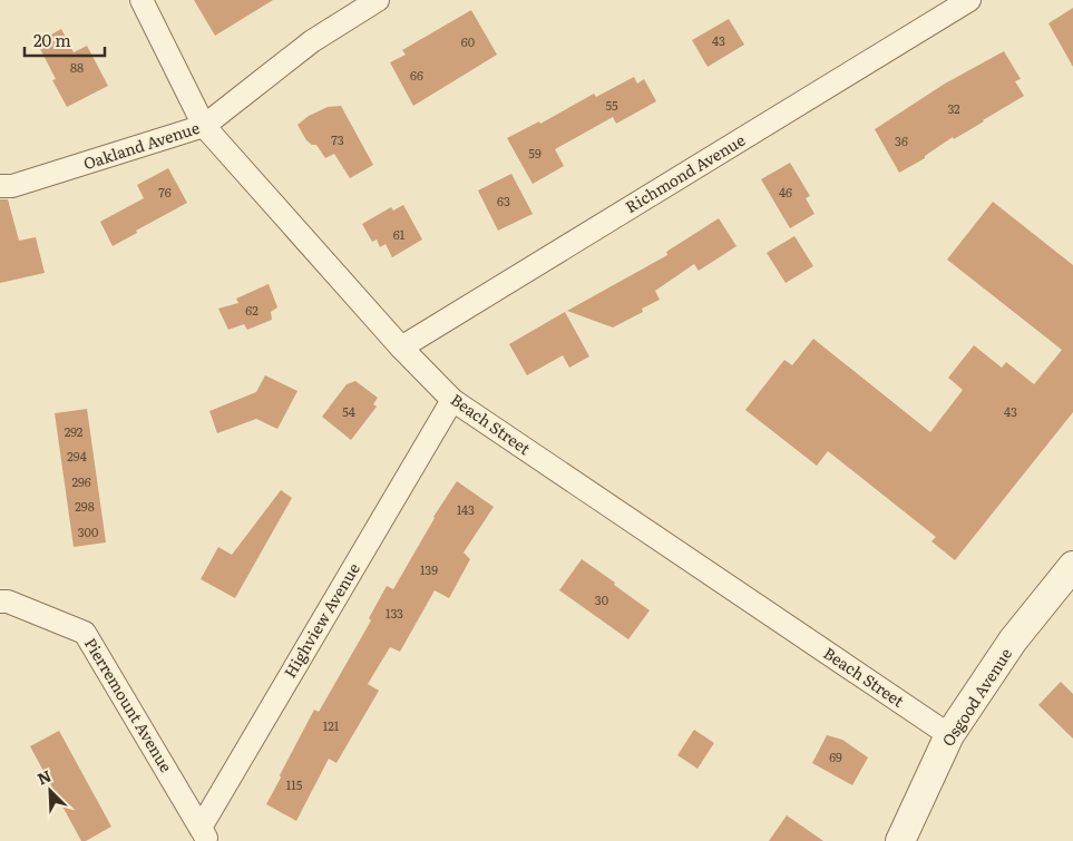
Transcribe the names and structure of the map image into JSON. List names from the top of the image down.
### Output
{
  "streets": {
    "street": [
      "Oakland Avenue",
      "Richmond Avenue",
      "Beach Street",
      "Highview Avenue",
      "Osgood Avenue",
      "Pierremount Avenue"
    ]
  },
  "crossings": [
    ["Oakland Avenue", "Beach Street"],
    ["Richmond Avenue", "Beach Street"],
    ["Beach Street", "Highview Avenue"],
    ["Beach Street", "Osgood Avenue"],
    ["Highview Avenue", "Pierremount Avenue"]
  ],
  "house_numbers": [
    "43",
    "60",
    "88",
    "66",
    "55",
    "32",
    "73",
    "36",
    "59",
    "76",
    "46",
    "63",
    "61",
    "62",
    "54",
    "43",
    "292",
    "294",
    "296",
    "298",
    "143",
    "300",
    "139",
    "30",
    "133",
    "121",
    "69",
    "115"
  ],
  "scale_bar": "20 m",
  "north": "top left"
}
